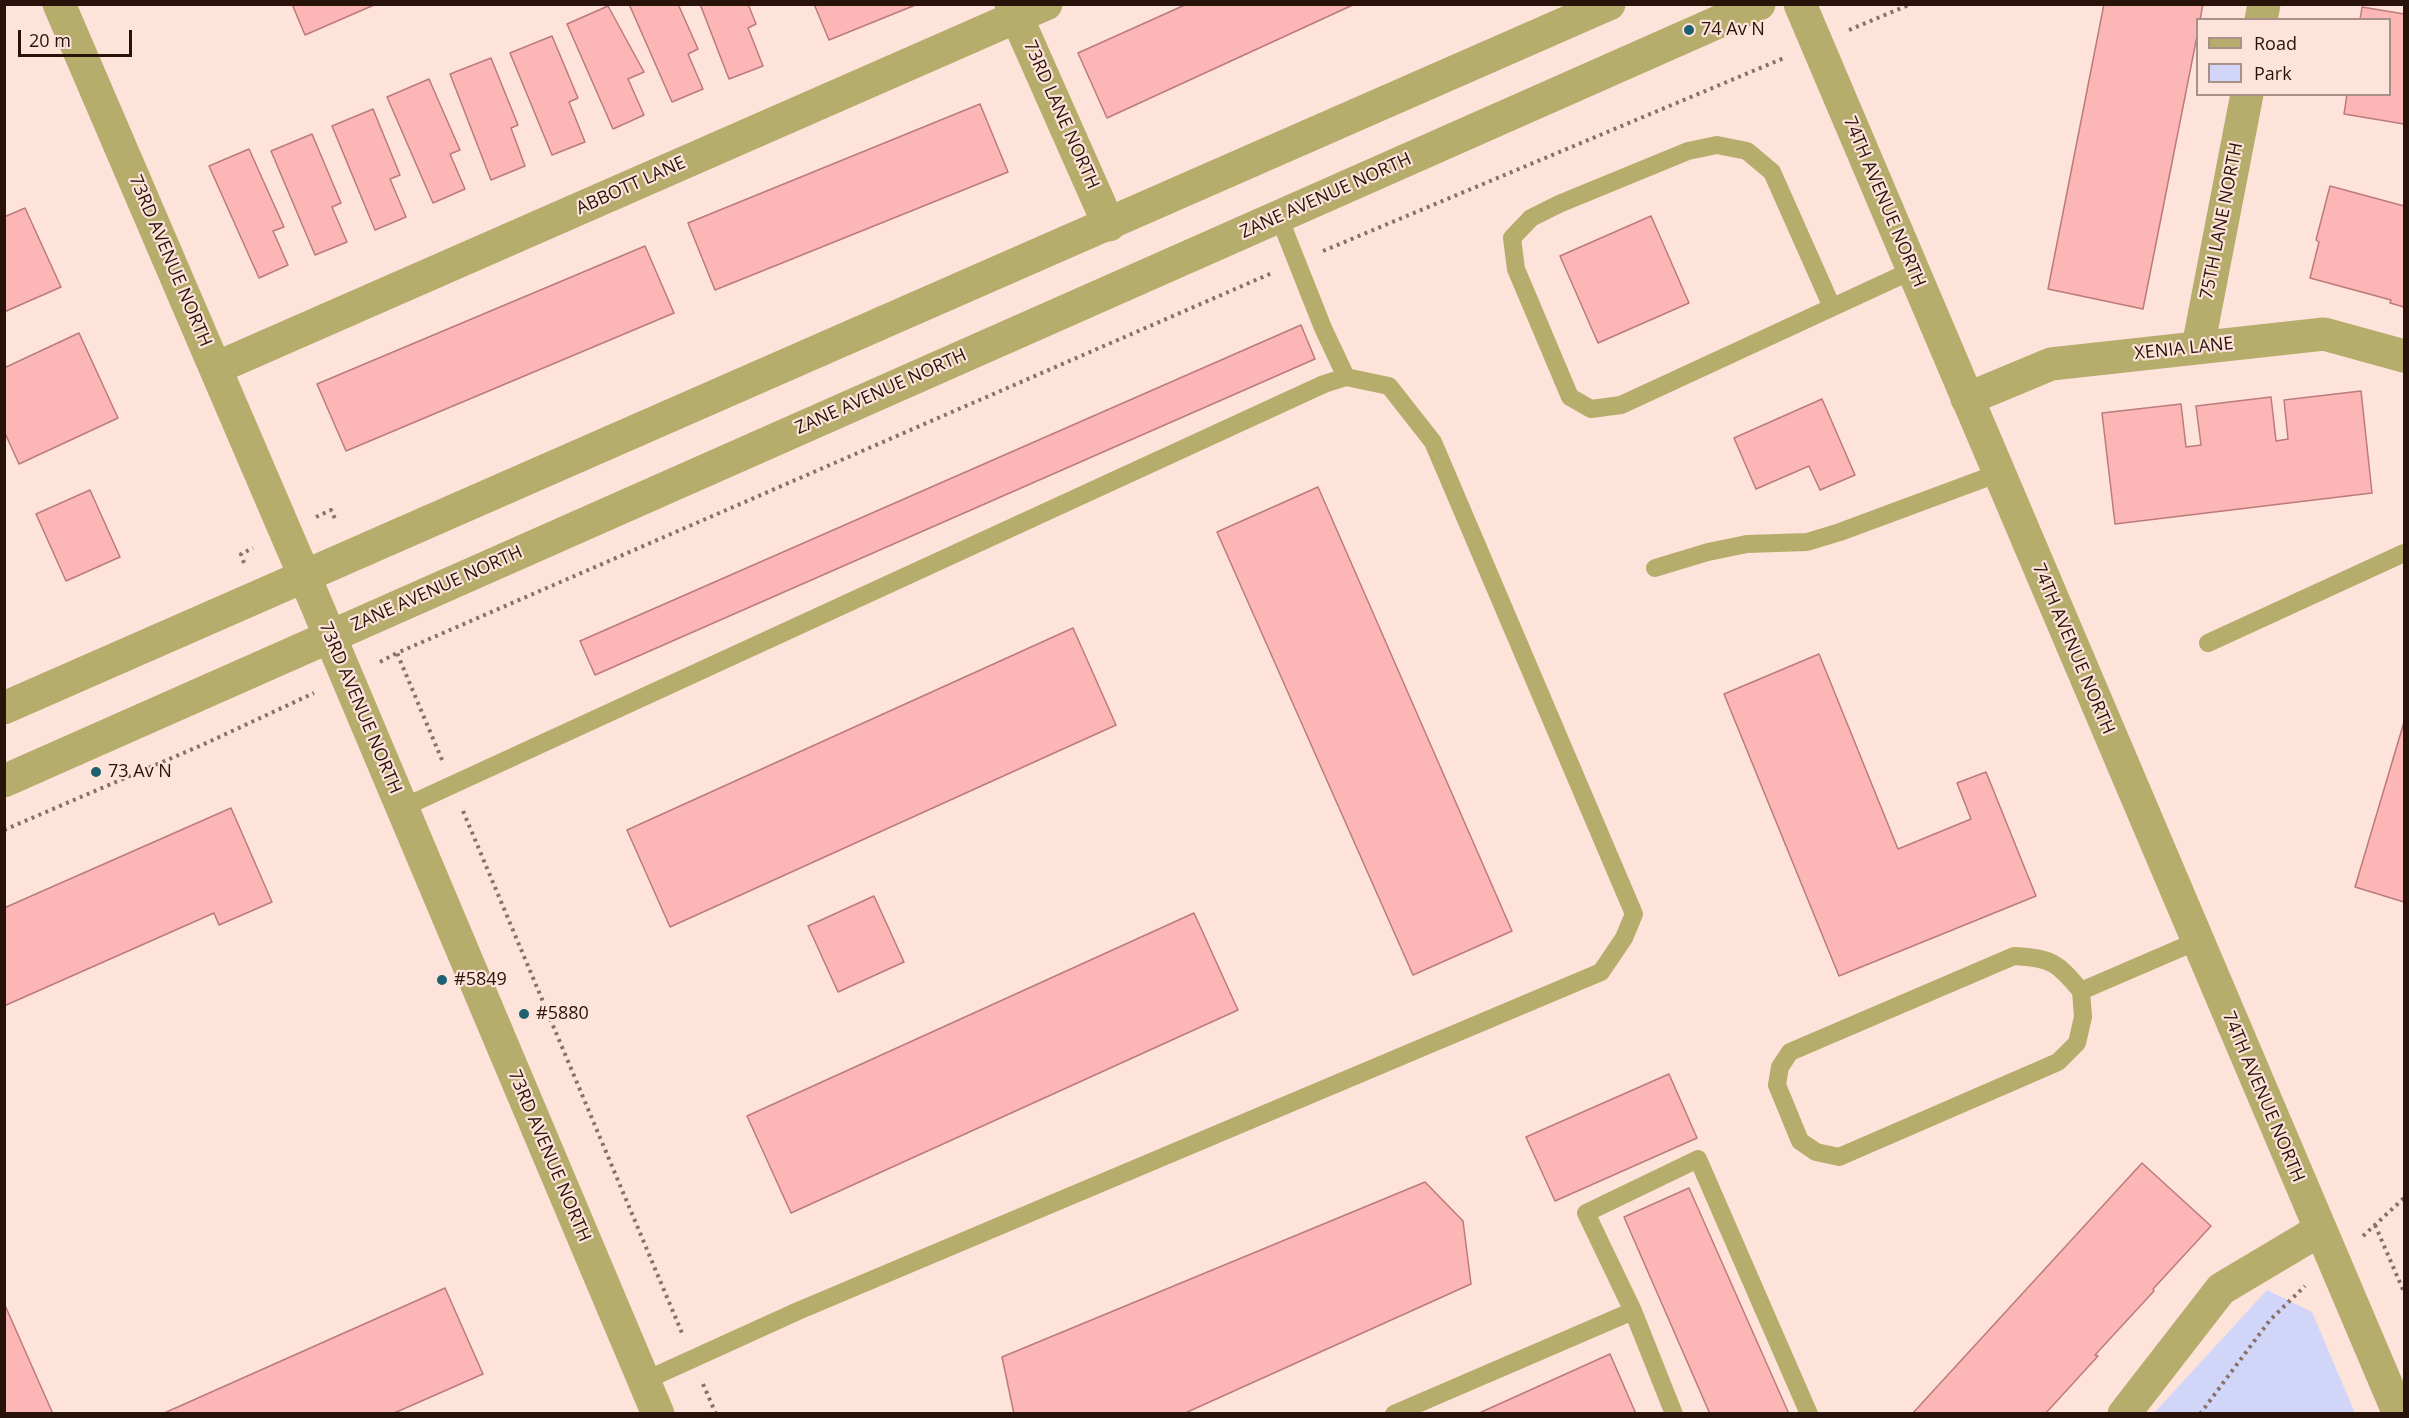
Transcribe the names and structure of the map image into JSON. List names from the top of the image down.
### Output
{
  "streets": {
    "street": [
      "73RD LANE NORTH",
      "ABBOTT LANE",
      "ZANE AVENUE NORTH",
      "74TH AVENUE NORTH",
      "75TH LANE NORTH",
      "73RD AVENUE NORTH",
      "XENIA LANE"
    ]
  },
  "crossings": [
    ["73RD LANE NORTH", "ABBOTT LANE"],
    ["ABBOTT LANE", "73RD AVENUE NORTH"],
    ["ZANE AVENUE NORTH", "73RD AVENUE NORTH"],
    ["74TH AVENUE NORTH", "XENIA LANE"],
    ["75TH LANE NORTH", "XENIA LANE"]
  ],
  "places": [
    "74 Av N",
    "73 Av N",
    "#5849",
    "#5880"
  ],
  "legend": ["Road", "Park"],
  "scale_bar": "20 m"
}
